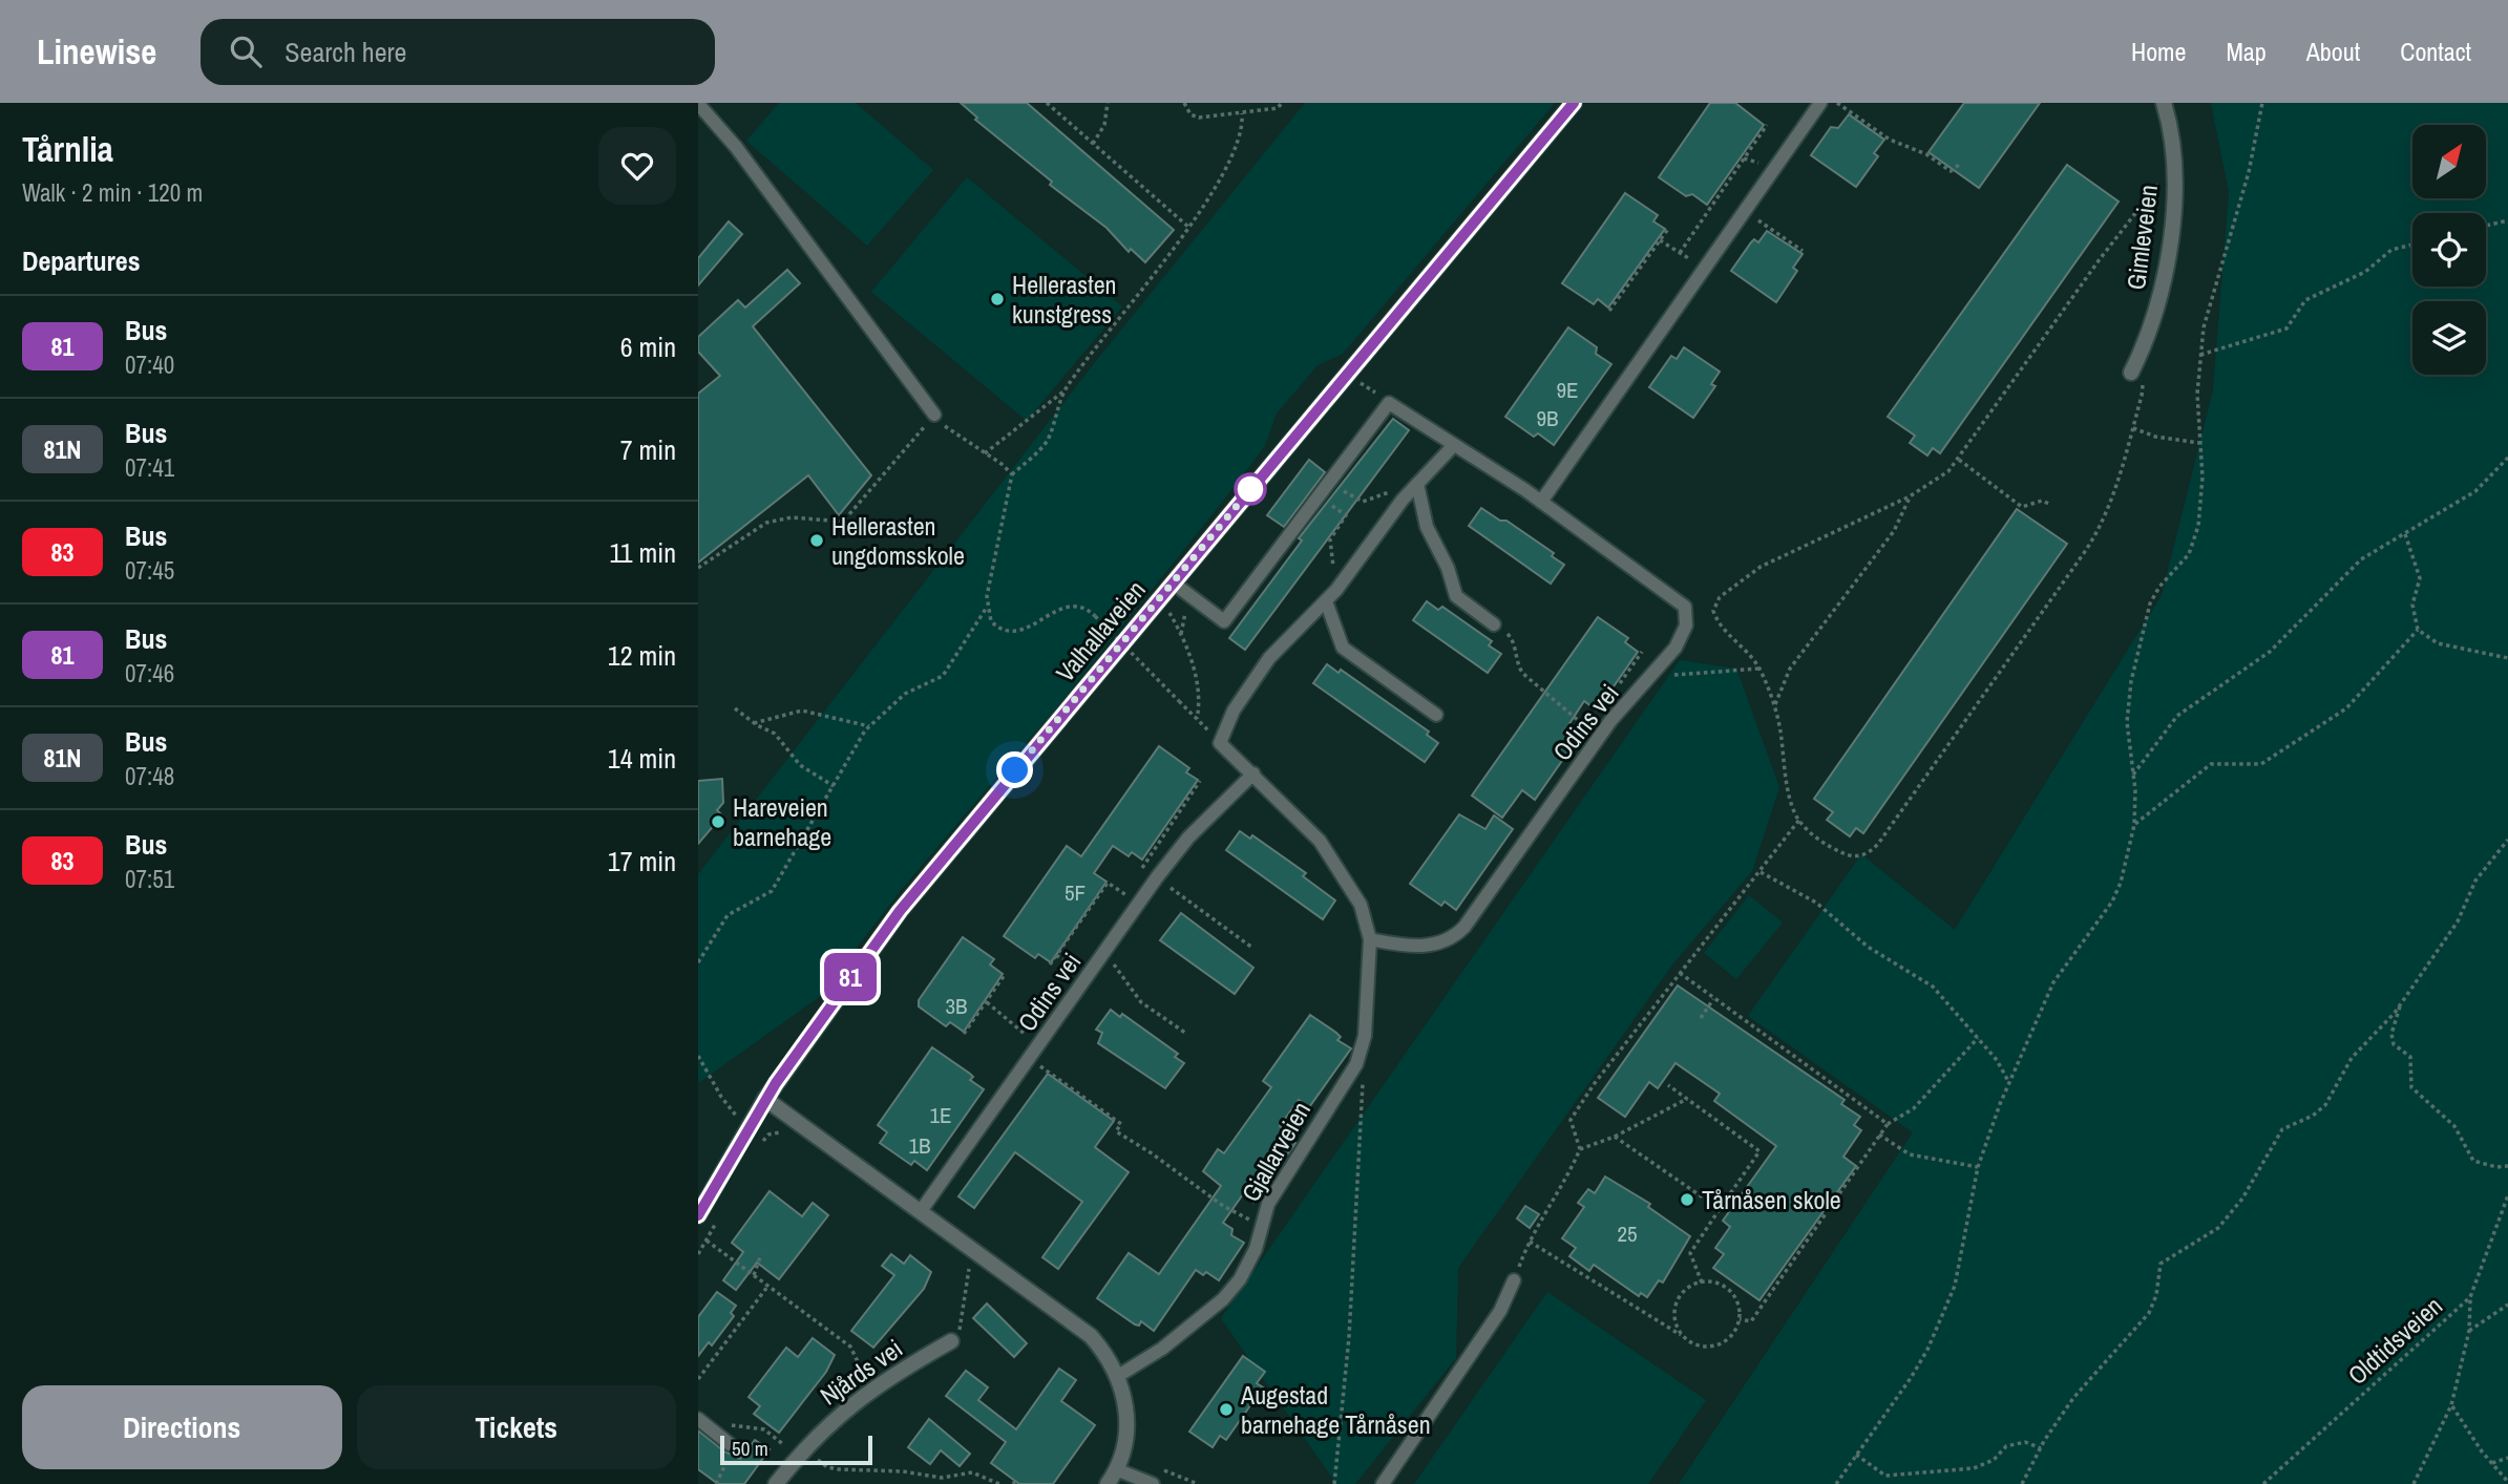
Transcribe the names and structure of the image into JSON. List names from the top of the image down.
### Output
{
  "streets": {
    "street": ["Gimleveien", "Valhallaveien", "Njårds vei"],
    "lane": ["Odins vei", "Gjallarveien"],
    "path": ["Oldtidsveien"]
  },
  "crossings": [
    ["Odins vei", "Gjallarveien"]
  ],
  "places": [
    "Hellerasten kunstgress",
    "Hellerasten ungdomsskole",
    "Hareveien barnehage",
    "Tårnåsen skole",
    "Augestad barnehage Tårnåsen"
  ],
  "lines": ["bus line 81"],
  "house_numbers": [
    "9E",
    "9B",
    "5F",
    "3B",
    "1E",
    "1B",
    "25"
  ],
  "scale_bar": "50 m",
  "north": "top right",
  "page": {
    "header": "Linewise",
    "search": "Search here",
    "nav": [
      "Home",
      "Map",
      "About",
      "Contact"
    ],
    "heading": [
      ["Tårnlia", "Walk · 2 min · 120 m"],
      "Departures"
    ],
    "on_map": "81",
    "list": [
      {
        "mark": "81",
        "name": "Bus",
        "note": "07:40",
        "value": "6 min"
      },
      {
        "mark": "81N",
        "name": "Bus",
        "note": "07:41",
        "value": "7 min"
      },
      {
        "mark": "83",
        "name": "Bus",
        "note": "07:45",
        "value": "11 min"
      },
      {
        "mark": "81",
        "name": "Bus",
        "note": "07:46",
        "value": "12 min"
      },
      {
        "mark": "81N",
        "name": "Bus",
        "note": "07:48",
        "value": "14 min"
      },
      {
        "mark": "83",
        "name": "Bus",
        "note": "07:51",
        "value": "17 min"
      }
    ],
    "buttons": ["Directions", "Tickets"],
    "scale": "50 m"
  }
}
